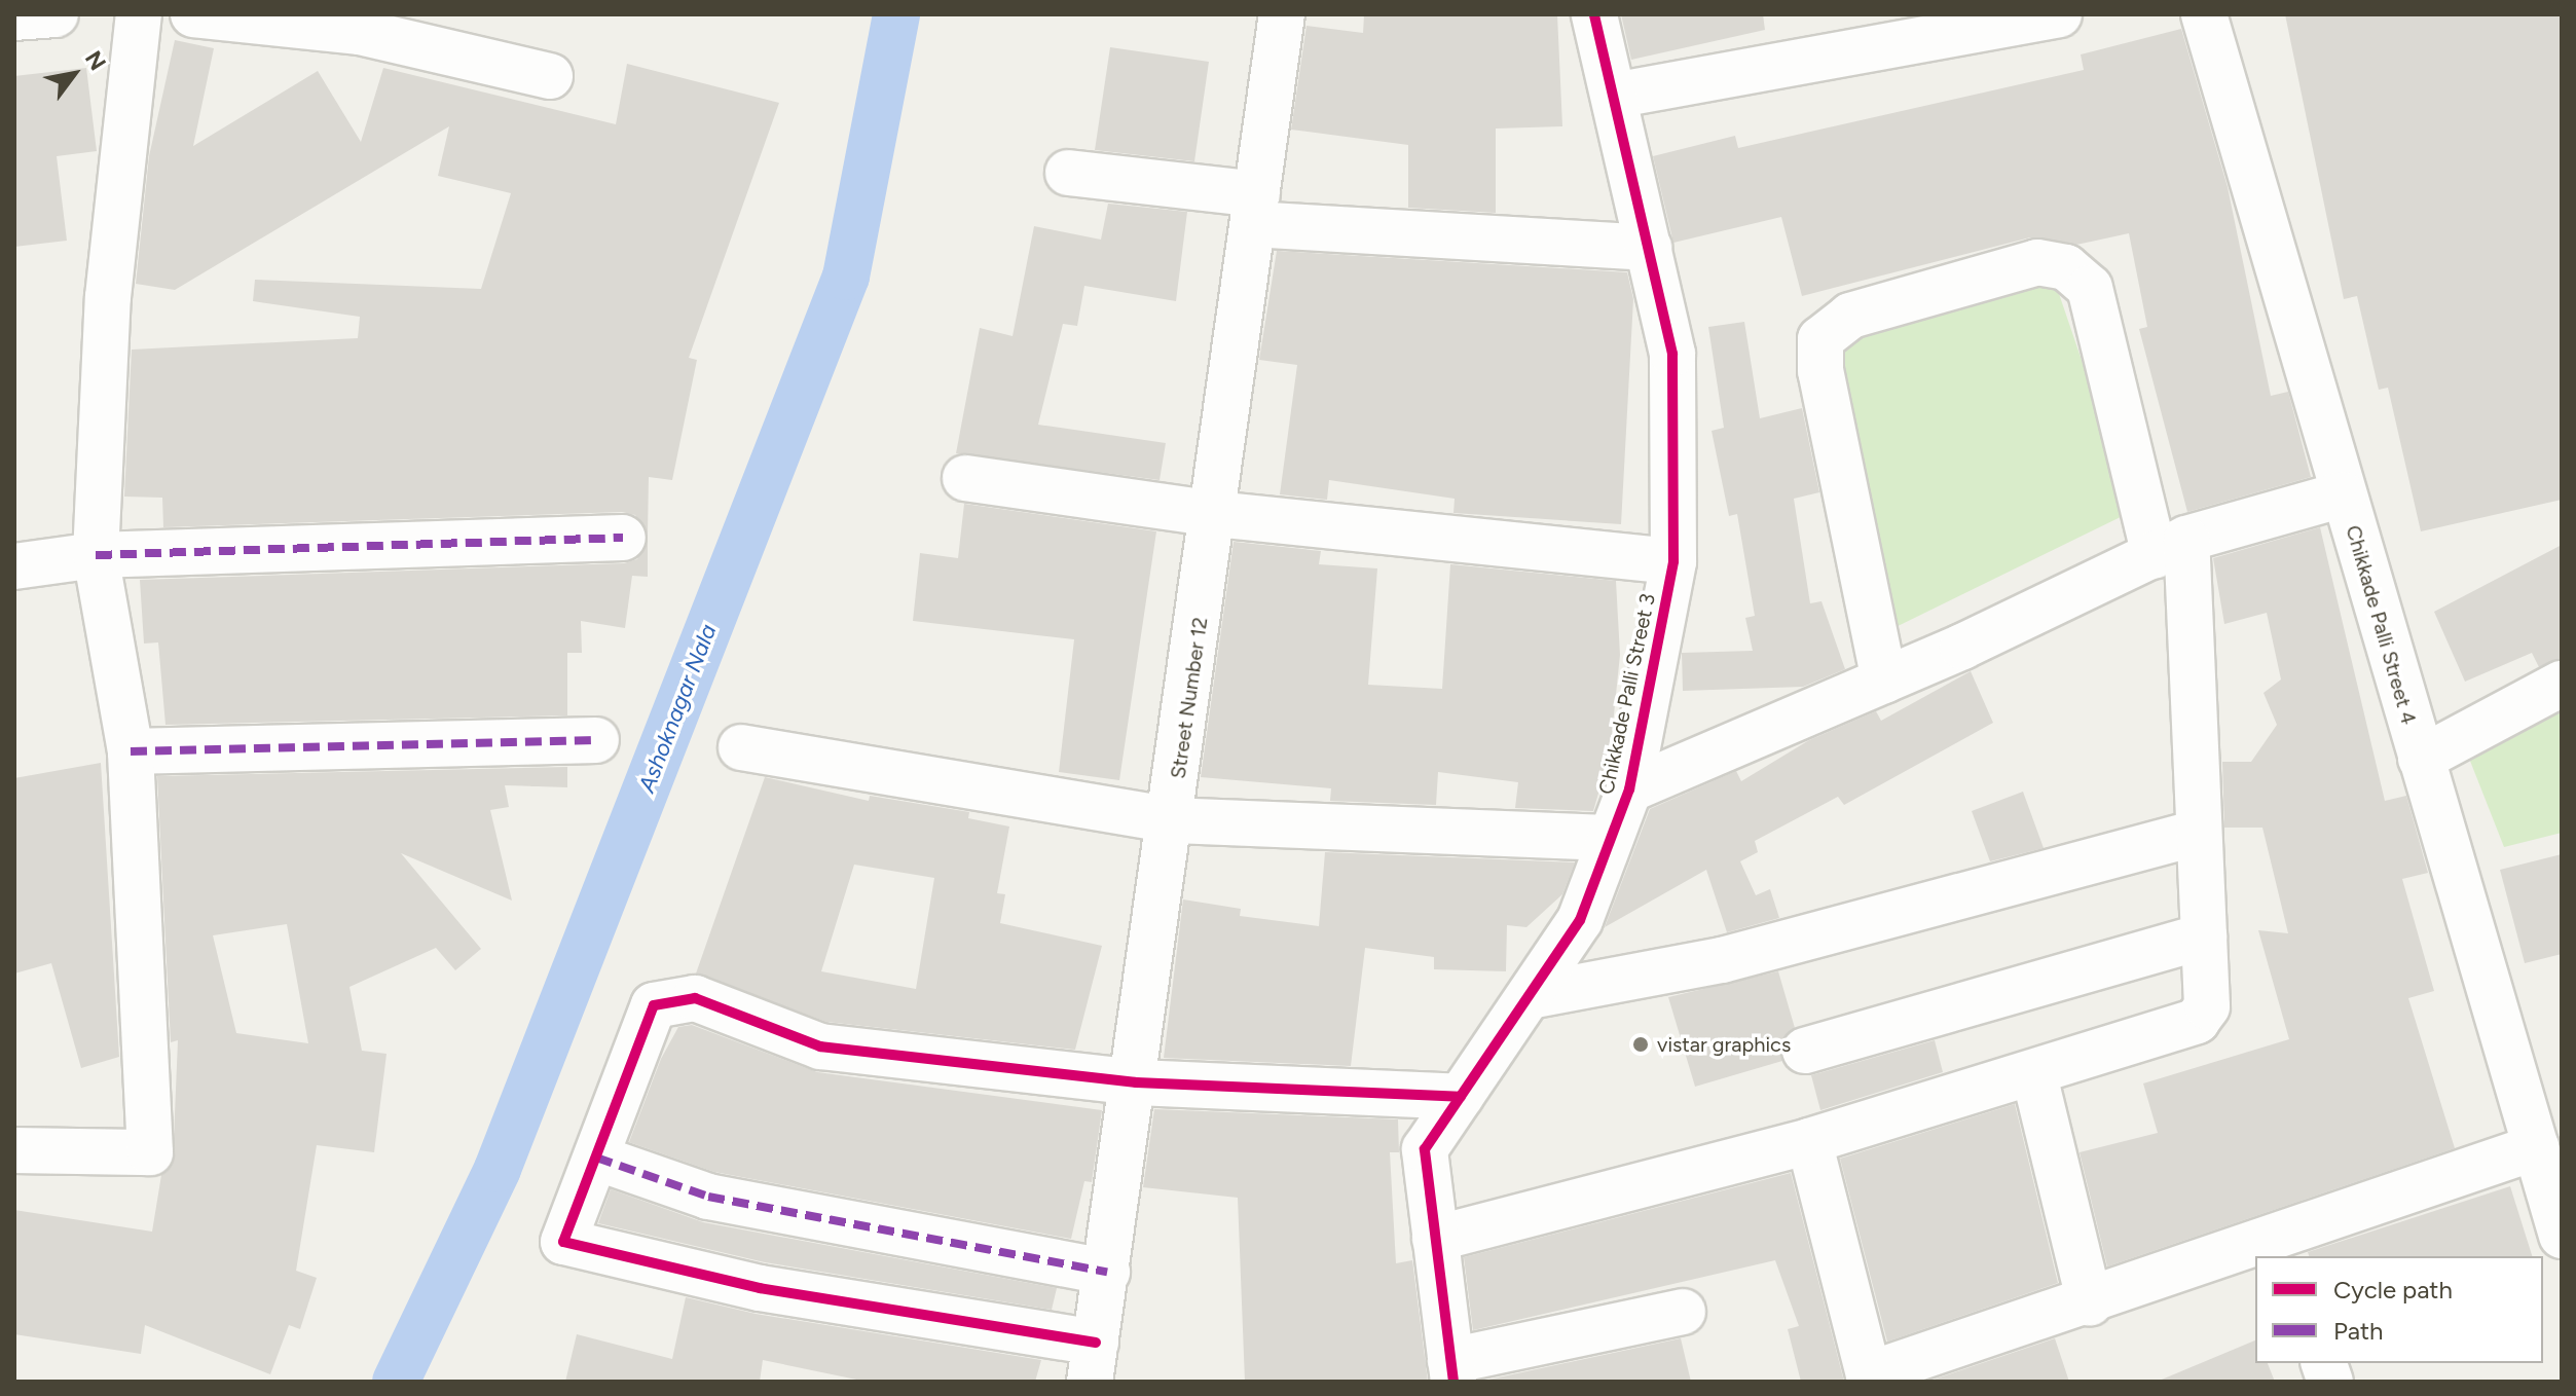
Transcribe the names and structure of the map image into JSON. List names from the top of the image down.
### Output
{
  "streets": {
    "street": ["Chikkade Palli Street 4", "Chikkade Palli Street 3", "Street Number 12"]
  },
  "water": ["Ashoknagar Nala"],
  "places": ["vistar graphics"],
  "legend": ["Cycle path", "Path"],
  "north": "top right"
}
